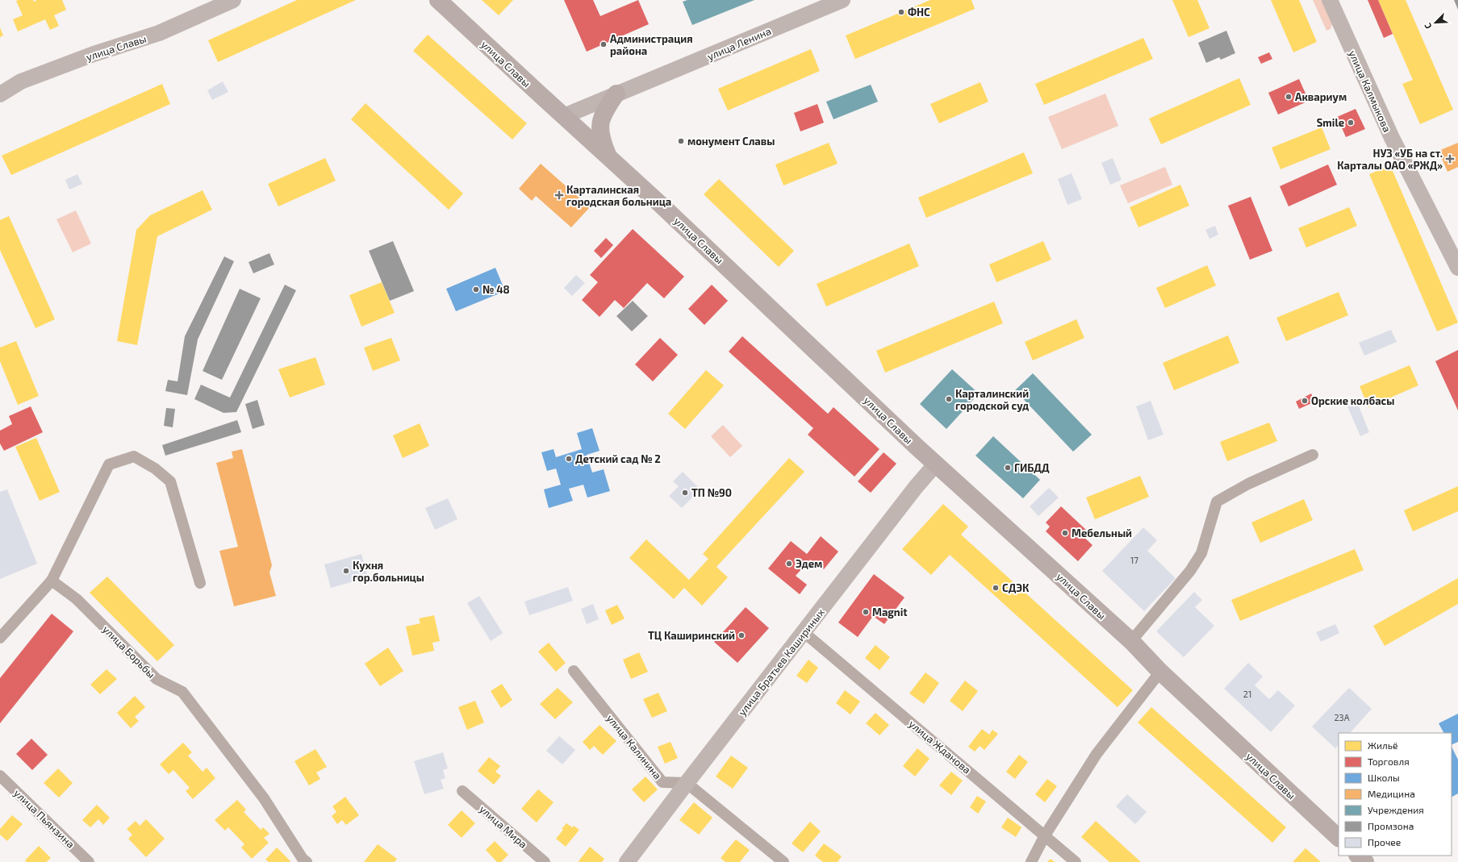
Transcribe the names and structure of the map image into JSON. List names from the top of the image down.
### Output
{
  "streets": {
    "main road": [
      "улица Ленина",
      "улица Славы",
      "улица Калмыкова",
      "улица Братьев Кашириных"
    ],
    "street": [
      "улица Борьбы",
      "улица Калинина",
      "улица Жданова",
      "улица Пьянзина",
      "улица Мира"
    ]
  },
  "crossings": [
    ["улица Ленина", "улица Славы"],
    ["улица Славы", "улица Братьев Кашириных"],
    ["улица Братьев Кашириных", "улица Калинина"],
    ["улица Братьев Кашириных", "улица Жданова"]
  ],
  "places": {
    "other": [
      "ФНС",
      "Администрация района",
      "Аквариум",
      "Smile",
      "монумент Славы",
      "№ 48",
      "Карталинский городской суд",
      "Орские колбасы",
      "Детский сад № 2",
      "ГИБДД",
      "ТП №90",
      "Мебельный",
      "Эдем",
      "Кухня гор.больницы",
      "СДЭК",
      "Magnit",
      "ТЦ Каширинский"
    ],
    "health": ["НУЗ «УБ на ст. Карталы ОАО «РЖД»", "Карталинская городская больница"]
  },
  "house_numbers": ["17", "21", "23А"],
  "legend": [
    "Жильё",
    "Торговля",
    "Школы",
    "Медицина",
    "Учреждения",
    "Промзона",
    "Прочее"
  ],
  "north": "bottom left"
}
